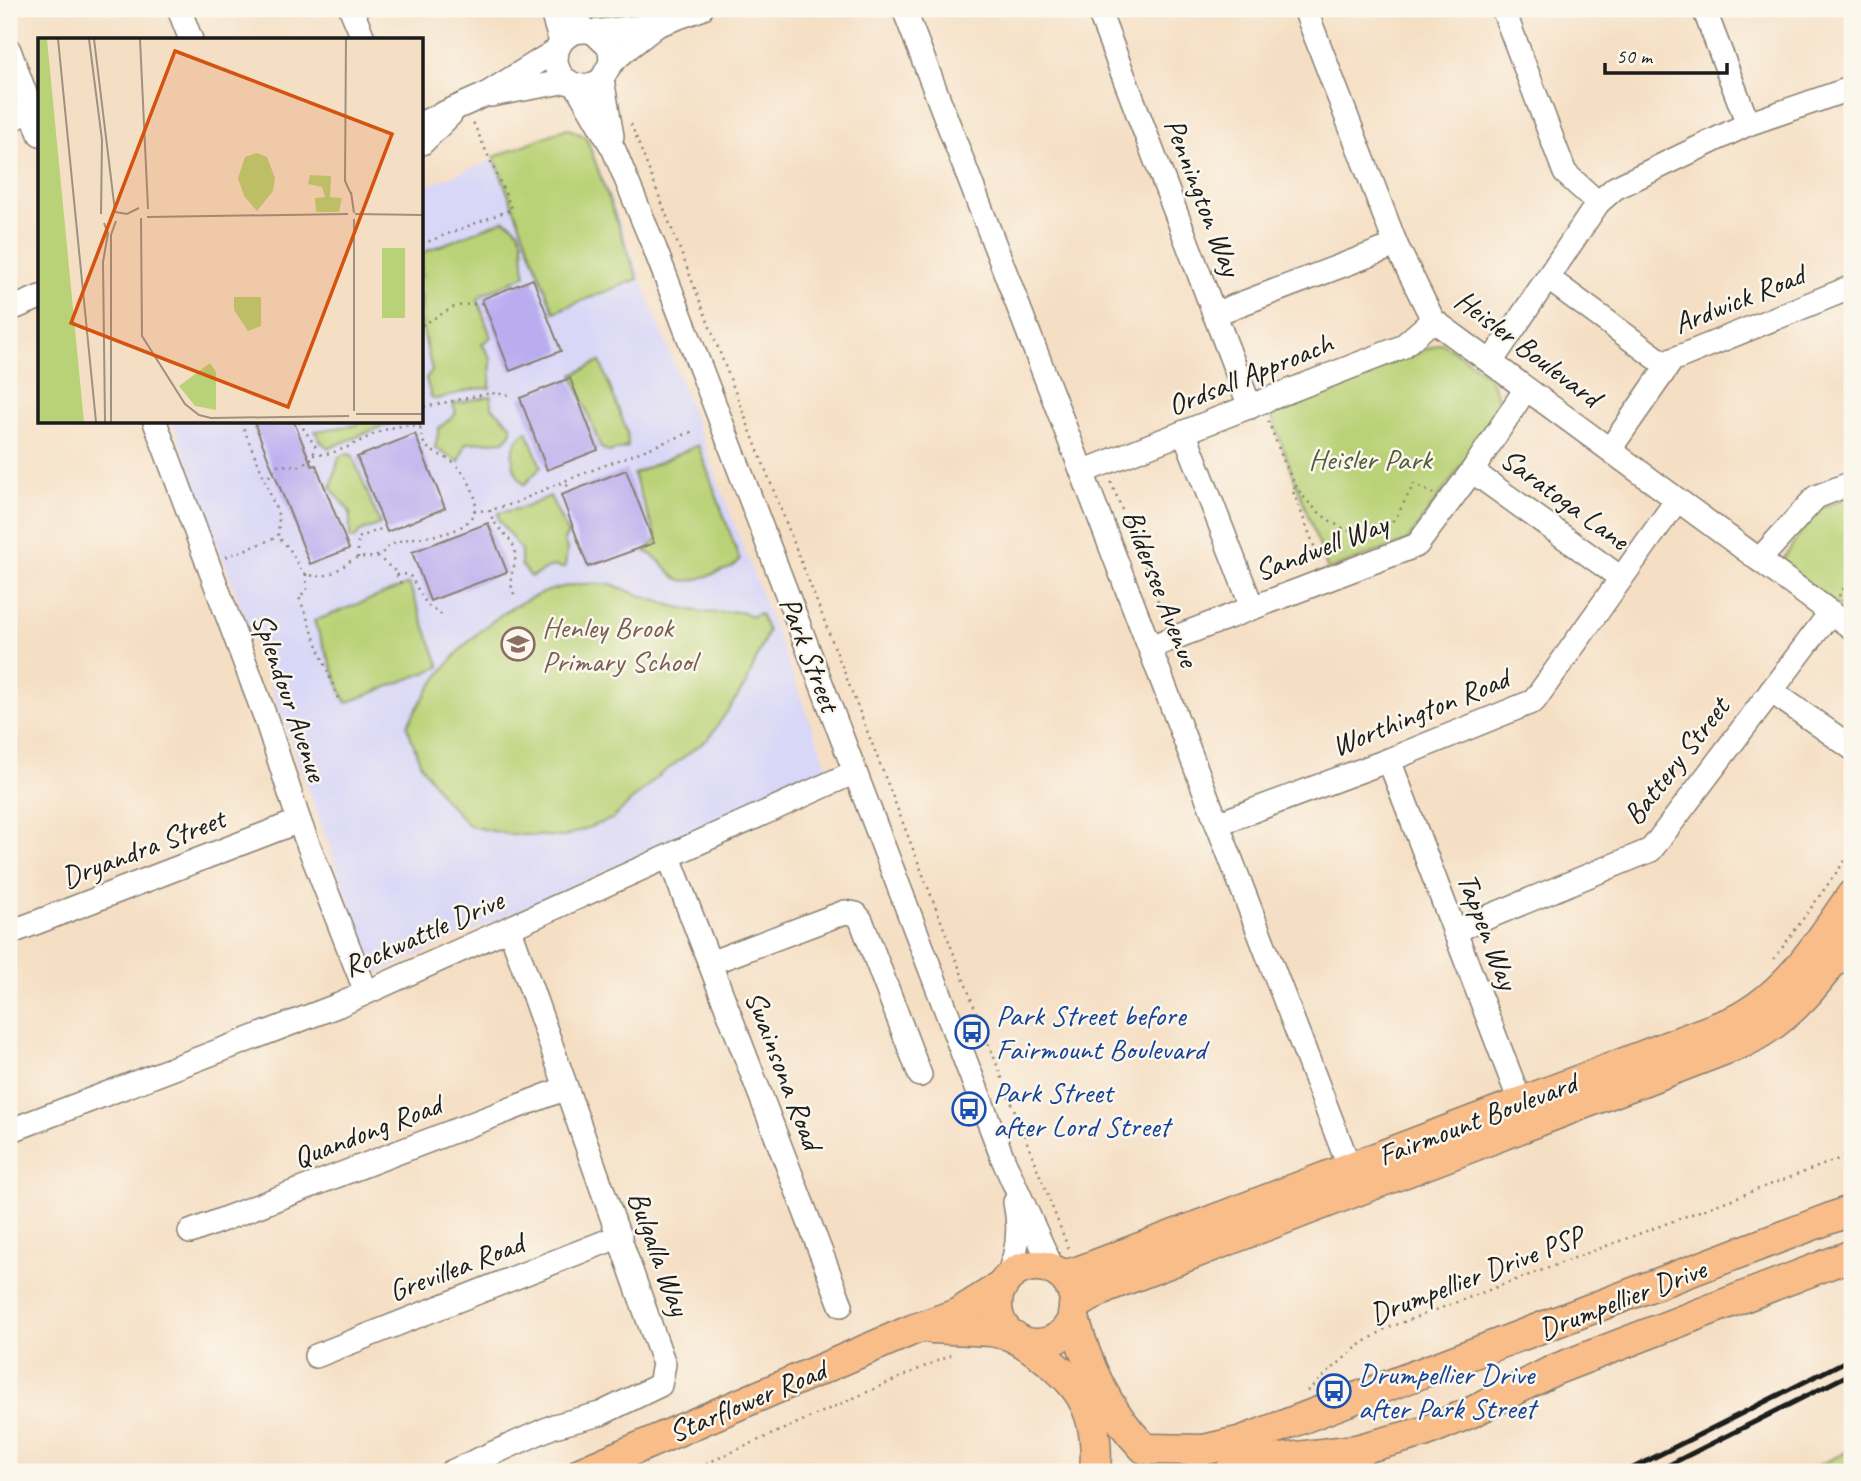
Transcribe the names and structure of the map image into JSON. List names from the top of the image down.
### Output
{
  "streets": {
    "main road": ["Fairmount Boulevard", "Drumpellier Drive", "Starflower Road"],
    "street": [
      "Pennington Way",
      "Ardwick Road",
      "Heisler Boulevard",
      "Ordsall Approach",
      "Saratoga Lane",
      "Sandwell Way",
      "Bildersee Avenue",
      "Park Street",
      "Splendour Avenue",
      "Worthington Road",
      "Battery Street",
      "Dryandra Street",
      "Tappen Way",
      "Rockwattle Drive",
      "Swainsona Road",
      "Quandong Road",
      "Bulgalla Way",
      "Grevillea Road"
    ],
    "path": ["Drumpellier Drive PSP"]
  },
  "crossings": [
    ["Pennington Way", "Ordsall Approach"],
    ["Ardwick Road", "Heisler Boulevard"],
    ["Heisler Boulevard", "Ordsall Approach"],
    ["Heisler Boulevard", "Sandwell Way"],
    ["Heisler Boulevard", "Worthington Road"],
    ["Heisler Boulevard", "Battery Street"],
    ["Ordsall Approach", "Bildersee Avenue"],
    ["Saratoga Lane", "Sandwell Way"],
    ["Saratoga Lane", "Worthington Road"],
    ["Sandwell Way", "Bildersee Avenue"],
    ["Bildersee Avenue", "Worthington Road"],
    ["Bildersee Avenue", "Fairmount Boulevard"],
    ["Park Street", "Rockwattle Drive"],
    ["Park Street", "Fairmount Boulevard"],
    ["Park Street", "Starflower Road"],
    ["Splendour Avenue", "Dryandra Street"],
    ["Splendour Avenue", "Rockwattle Drive"],
    ["Worthington Road", "Tappen Way"],
    ["Battery Street", "Tappen Way"],
    ["Tappen Way", "Fairmount Boulevard"],
    ["Rockwattle Drive", "Swainsona Road"],
    ["Rockwattle Drive", "Bulgalla Way"],
    ["Fairmount Boulevard", "Starflower Road"],
    ["Quandong Road", "Bulgalla Way"],
    ["Bulgalla Way", "Grevillea Road"]
  ],
  "parks": ["Heisler Park"],
  "places": {
    "school or university": ["Henley Brook Primary School"],
    "bus stop": ["Park Street before Fairmount Boulevard", "Park Street after Lord Street", "Drumpellier Drive after Park Street"]
  },
  "scale_bar": "50 m"
}
